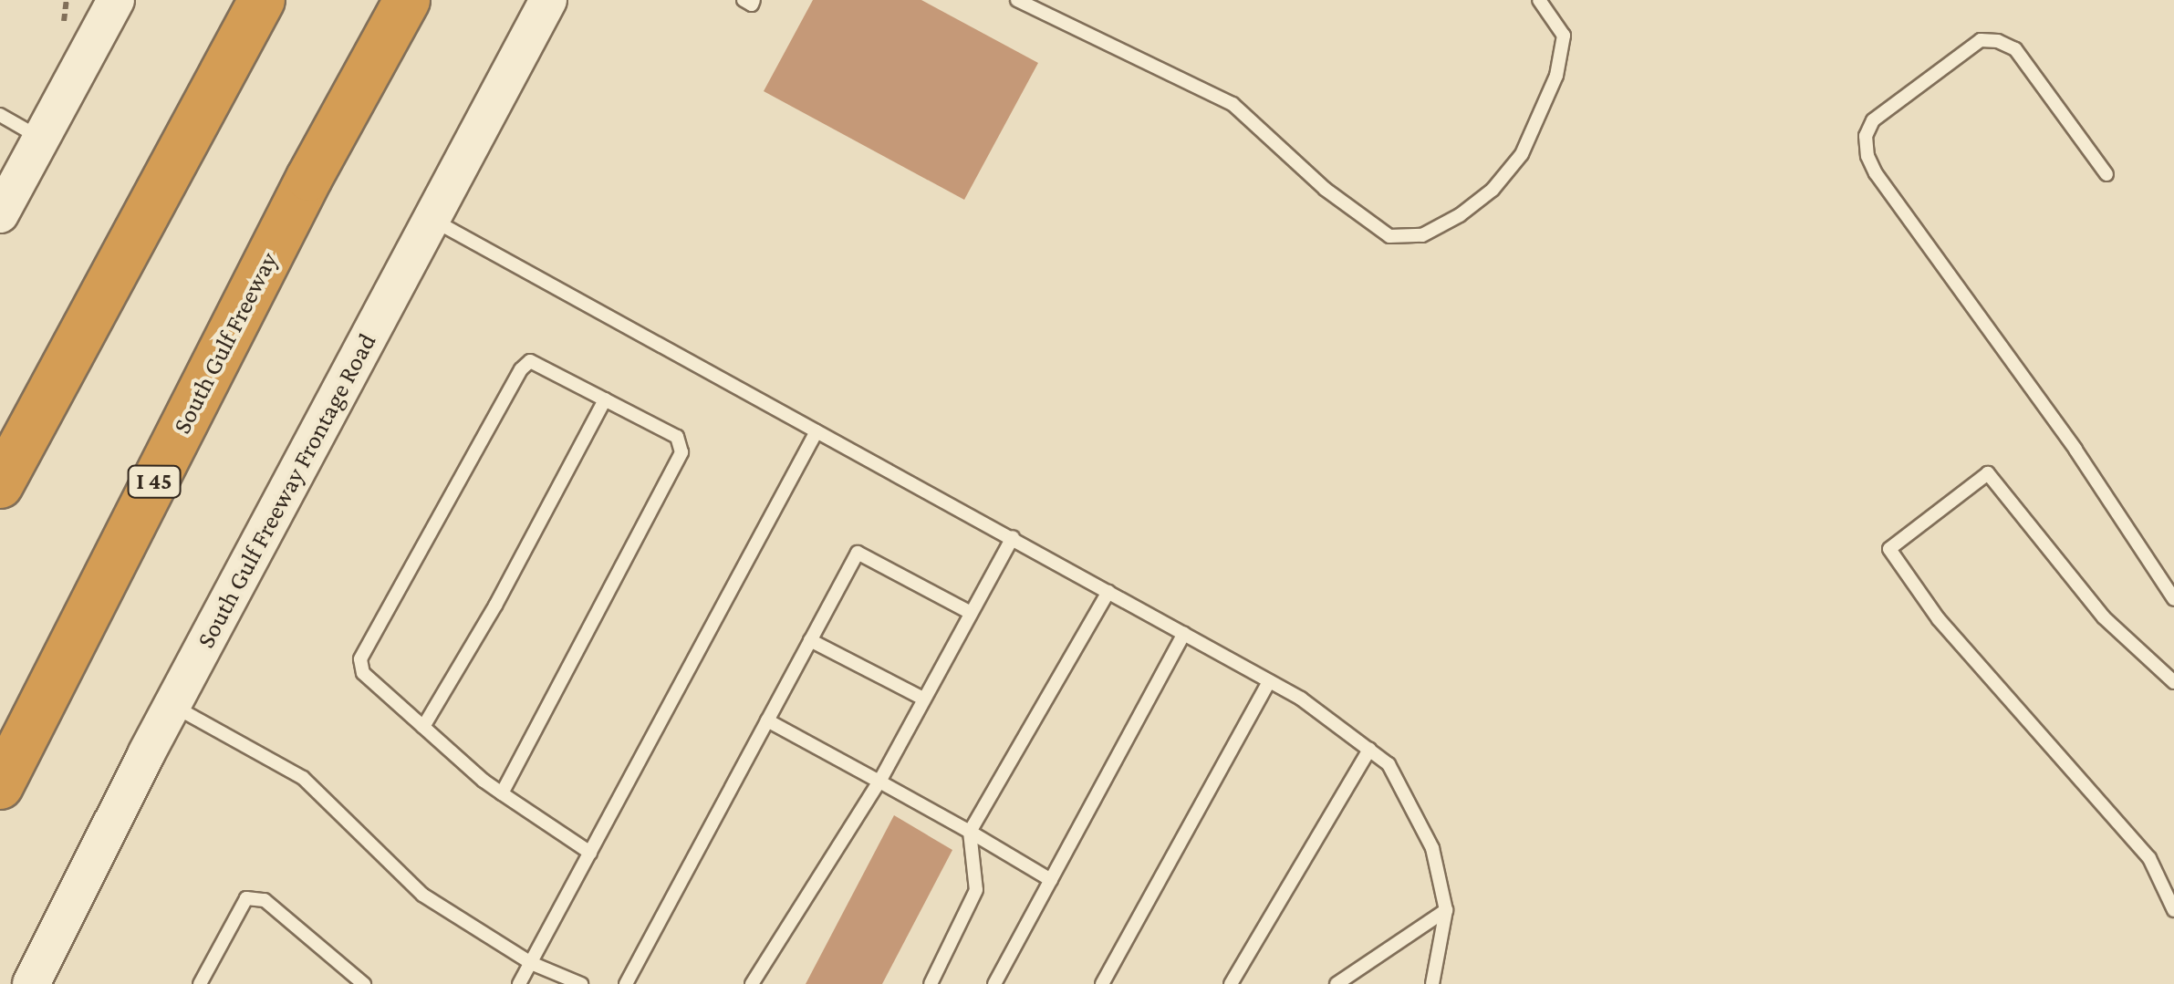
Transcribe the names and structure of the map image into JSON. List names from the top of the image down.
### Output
{
  "streets": {
    "highway": ["South Gulf Freeway", "I 45"],
    "main road": ["South Gulf Freeway Frontage Road"]
  }
}
